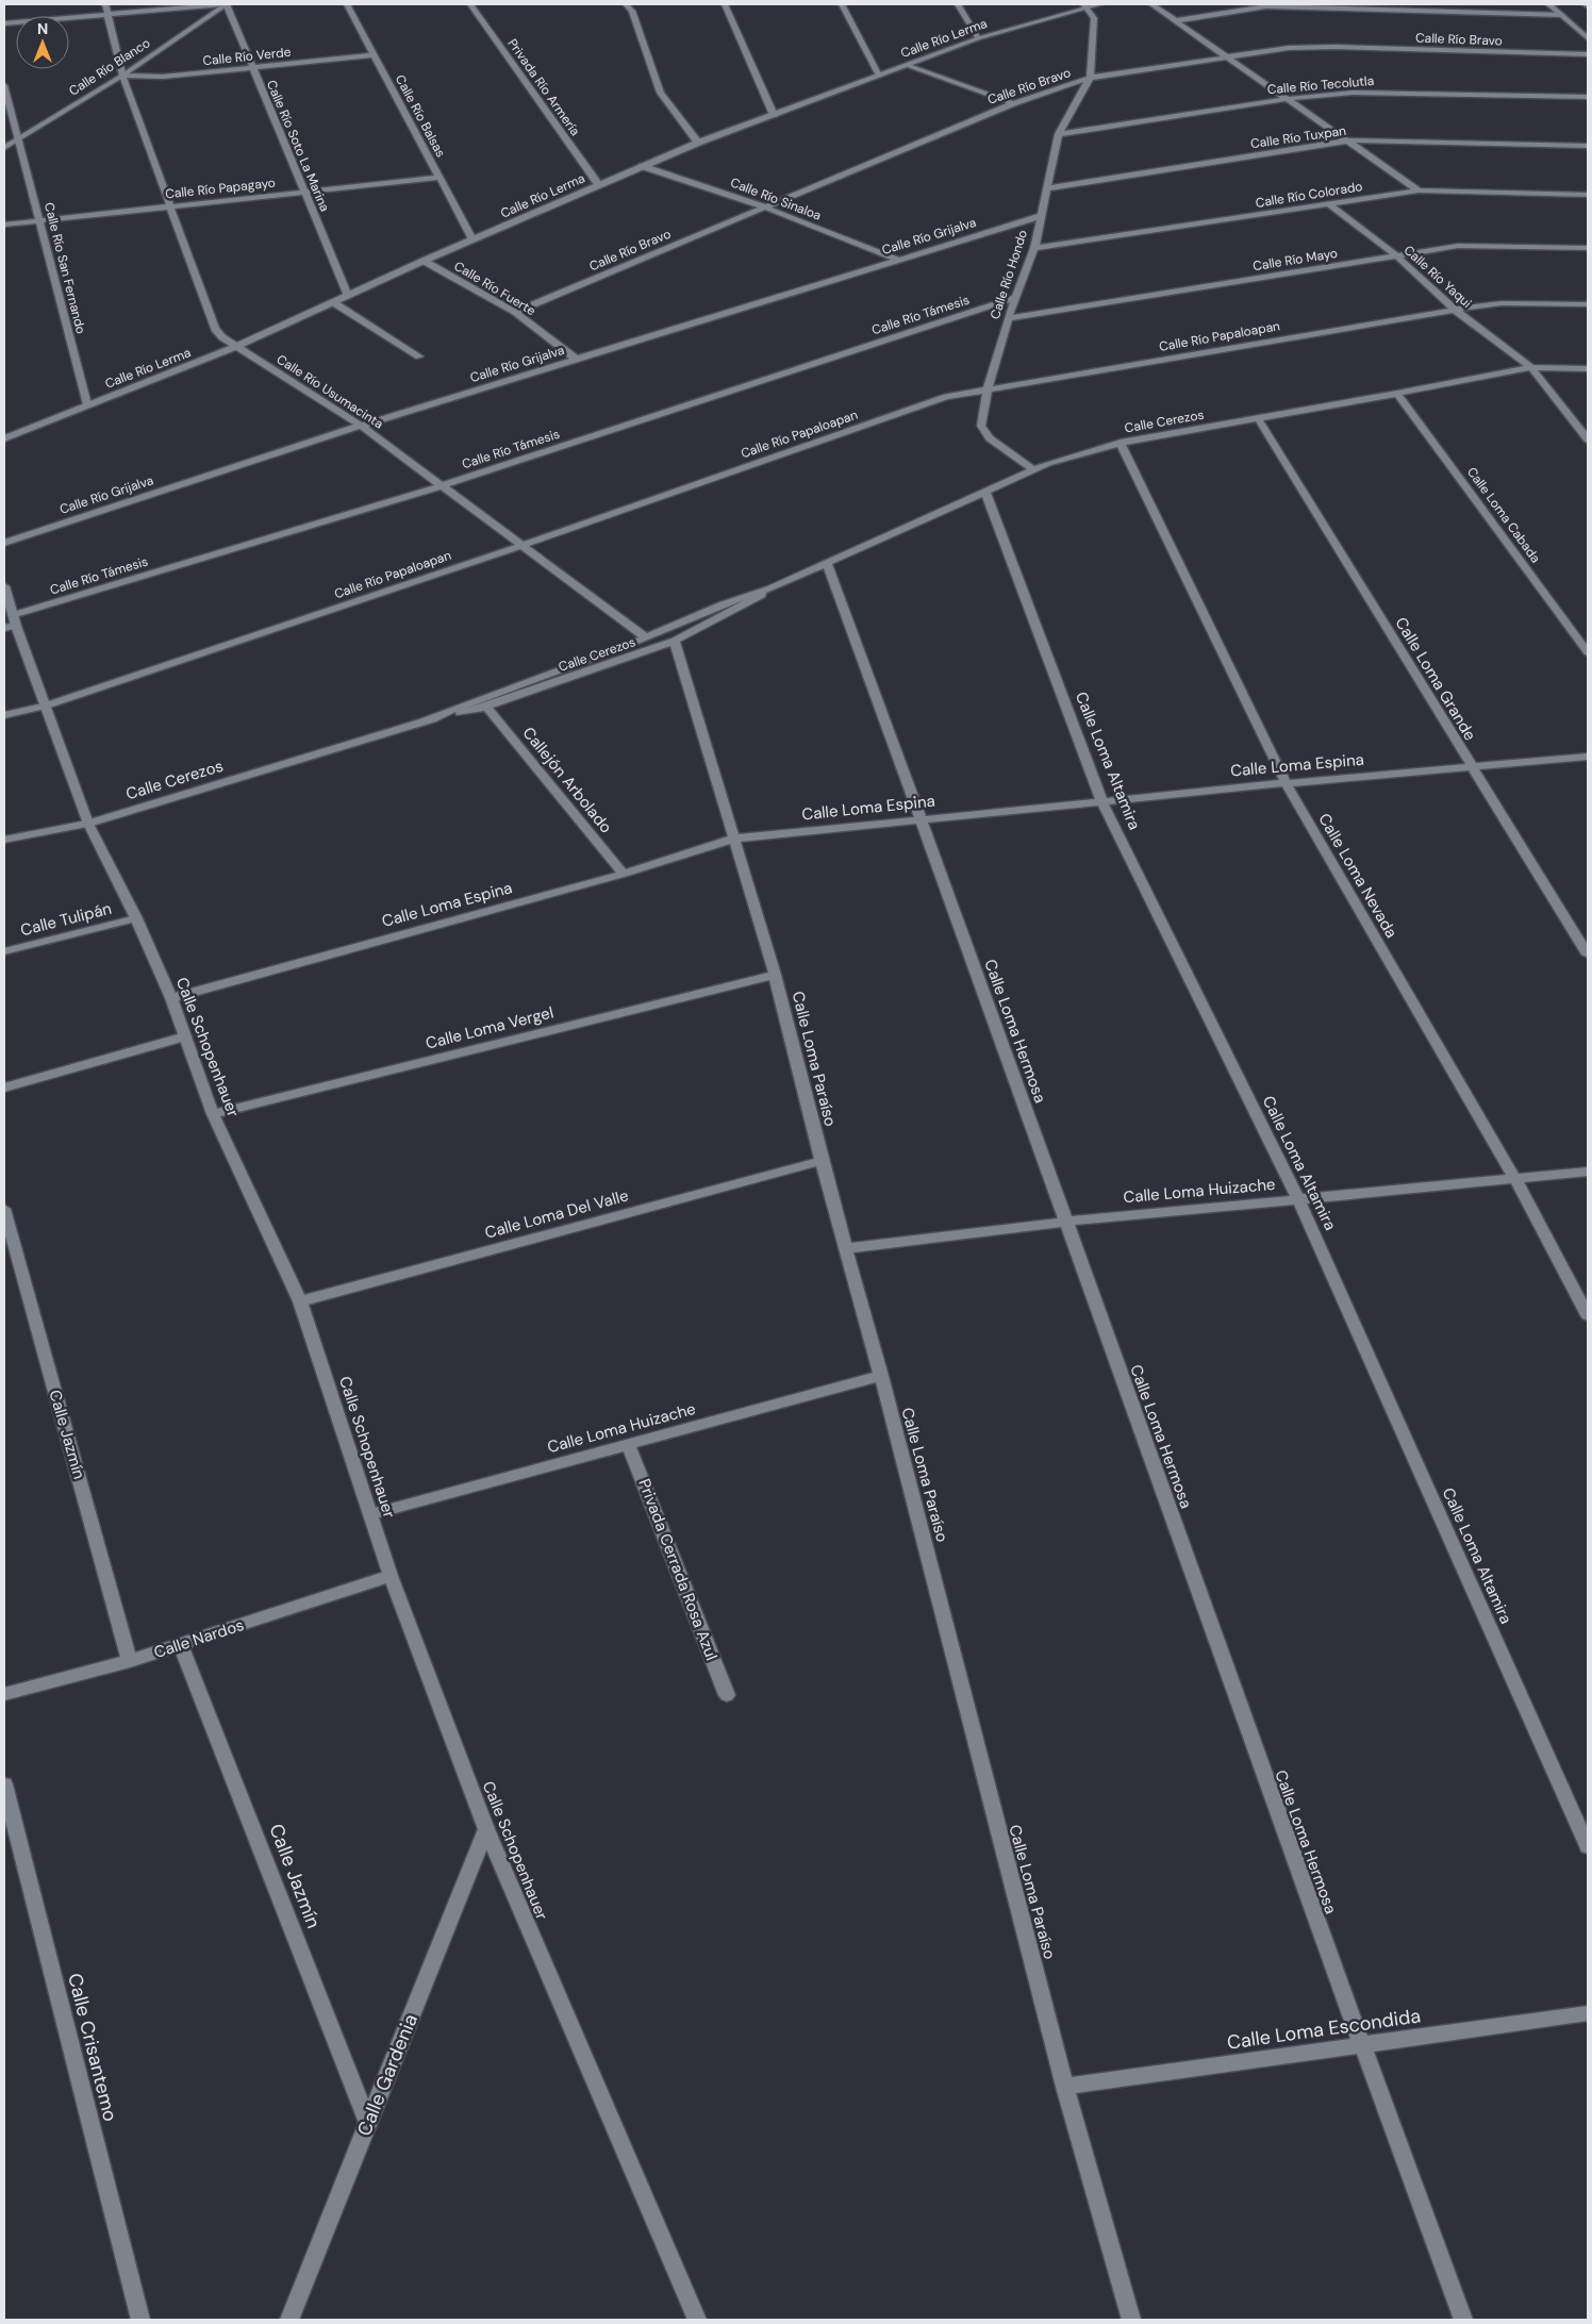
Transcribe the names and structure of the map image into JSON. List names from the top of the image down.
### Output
{
  "streets": {
    "street": [
      "Calle Río Lerma",
      "Calle Río Bravo",
      "Calle Río Verde",
      "Calle Río Blanco",
      "Calle Río Tecolutla",
      "Privada Río Armería",
      "Calle Río Balsas",
      "Calle Río Tuxpan",
      "Calle Río Soto La Marina",
      "Calle Río Papagayo",
      "Calle Río Colorado",
      "Calle Río Sinaloa",
      "Calle Río Grijalva",
      "Calle Río Mayo",
      "Calle Río San Fernando",
      "Calle Río Hondo",
      "Calle Río Yaqui",
      "Calle Río Fuerte",
      "Calle Río Támesis",
      "Calle Río Papaloapan",
      "Calle Río Usumacinta",
      "Calle Cerezos",
      "Calle Loma Cabada",
      "Calle Loma Grande",
      "Calle Loma Altamira",
      "Calle Loma Espina",
      "Callejón Arbolado",
      "Calle Loma Nevada",
      "Calle Tulipán",
      "Calle Loma Vergel",
      "Calle Loma Hermosa",
      "Calle Schopenhauer",
      "Calle Loma Paraíso",
      "Calle Loma Huizache",
      "Calle Loma Del Valle",
      "Calle Jazmín",
      "Privada Cerrada Rosa Azul",
      "Calle Nardos",
      "Calle Loma Escondida",
      "Calle Crisantemo",
      "Calle Gardenia"
    ]
  },
  "crossings": [
    ["Calle Río Lerma", "Privada Río Armería"],
    ["Calle Río Lerma", "Calle Río Balsas"],
    ["Calle Río Lerma", "Calle Río Soto La Marina"],
    ["Calle Río Lerma", "Calle Río Sinaloa"],
    ["Calle Río Lerma", "Calle Río San Fernando"],
    ["Calle Río Lerma", "Calle Río Hondo"],
    ["Calle Río Lerma", "Calle Río Fuerte"],
    ["Calle Río Lerma", "Calle Río Usumacinta"],
    ["Calle Río Bravo", "Calle Río Sinaloa"],
    ["Calle Río Bravo", "Calle Río Hondo"],
    ["Calle Río Bravo", "Calle Río Fuerte"],
    ["Calle Río Verde", "Calle Río Blanco"],
    ["Calle Río Verde", "Calle Río Balsas"],
    ["Calle Río Verde", "Calle Río Soto La Marina"],
    ["Calle Río Verde", "Calle Río Usumacinta"],
    ["Calle Río Blanco", "Calle Río Soto La Marina"],
    ["Calle Río Blanco", "Calle Río San Fernando"],
    ["Calle Río Blanco", "Calle Río Usumacinta"],
    ["Calle Río Tecolutla", "Calle Río Hondo"],
    ["Calle Río Balsas", "Calle Río Papagayo"],
    ["Calle Río Tuxpan", "Calle Río Hondo"],
    ["Calle Río Soto La Marina", "Calle Río Papagayo"],
    ["Calle Río Papagayo", "Calle Río San Fernando"],
    ["Calle Río Papagayo", "Calle Río Usumacinta"],
    ["Calle Río Colorado", "Calle Río Hondo"],
    ["Calle Río Colorado", "Calle Río Yaqui"],
    ["Calle Río Sinaloa", "Calle Río Grijalva"],
    ["Calle Río Grijalva", "Calle Río Hondo"],
    ["Calle Río Grijalva", "Calle Río Fuerte"],
    ["Calle Río Grijalva", "Calle Río Usumacinta"],
    ["Calle Río Mayo", "Calle Río Hondo"],
    ["Calle Río Mayo", "Calle Río Yaqui"],
    ["Calle Río Hondo", "Calle Río Támesis"],
    ["Calle Río Hondo", "Calle Río Papaloapan"],
    ["Calle Río Hondo", "Calle Cerezos"],
    ["Calle Río Yaqui", "Calle Río Papaloapan"],
    ["Calle Río Yaqui", "Calle Cerezos"],
    ["Calle Río Támesis", "Calle Río Usumacinta"],
    ["Calle Río Támesis", "Calle Schopenhauer"],
    ["Calle Río Papaloapan", "Calle Río Usumacinta"],
    ["Calle Río Papaloapan", "Calle Schopenhauer"],
    ["Calle Río Usumacinta", "Calle Cerezos"],
    ["Calle Cerezos", "Calle Loma Cabada"],
    ["Calle Cerezos", "Calle Loma Grande"],
    ["Calle Cerezos", "Calle Loma Altamira"],
    ["Calle Cerezos", "Callejón Arbolado"],
    ["Calle Cerezos", "Calle Loma Nevada"],
    ["Calle Cerezos", "Calle Loma Hermosa"],
    ["Calle Cerezos", "Calle Schopenhauer"],
    ["Calle Cerezos", "Calle Loma Paraíso"],
    ["Calle Loma Grande", "Calle Loma Espina"],
    ["Calle Loma Altamira", "Calle Loma Espina"],
    ["Calle Loma Altamira", "Calle Loma Huizache"],
    ["Calle Loma Espina", "Callejón Arbolado"],
    ["Calle Loma Espina", "Calle Loma Nevada"],
    ["Calle Loma Espina", "Calle Loma Hermosa"],
    ["Calle Loma Espina", "Calle Schopenhauer"],
    ["Calle Loma Espina", "Calle Loma Paraíso"],
    ["Calle Loma Nevada", "Calle Loma Huizache"],
    ["Calle Tulipán", "Calle Schopenhauer"],
    ["Calle Loma Vergel", "Calle Schopenhauer"],
    ["Calle Loma Vergel", "Calle Loma Paraíso"],
    ["Calle Loma Hermosa", "Calle Loma Huizache"],
    ["Calle Loma Hermosa", "Calle Loma Escondida"],
    ["Calle Schopenhauer", "Calle Loma Huizache"],
    ["Calle Schopenhauer", "Calle Loma Del Valle"],
    ["Calle Schopenhauer", "Calle Nardos"],
    ["Calle Schopenhauer", "Calle Gardenia"],
    ["Calle Loma Paraíso", "Calle Loma Huizache"],
    ["Calle Loma Paraíso", "Calle Loma Del Valle"],
    ["Calle Loma Paraíso", "Calle Loma Escondida"],
    ["Calle Loma Huizache", "Privada Cerrada Rosa Azul"],
    ["Calle Jazmín", "Calle Nardos"],
    ["Calle Jazmín", "Calle Gardenia"]
  ],
  "north": "top"
}
